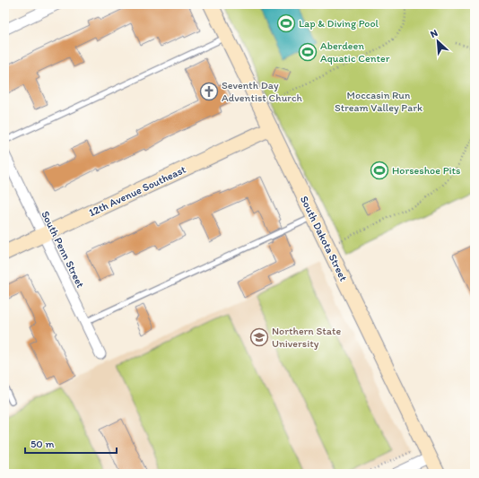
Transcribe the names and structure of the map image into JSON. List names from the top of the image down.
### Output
{
  "streets": {
    "street": ["12th Avenue Southeast", "South Dakota Street", "South Penn Street"]
  },
  "crossings": [
    ["12th Avenue Southeast", "South Dakota Street"],
    ["12th Avenue Southeast", "South Penn Street"]
  ],
  "parks": ["Moccasin Run Stream Valley Park"],
  "places": {
    "sports": ["Lap & Diving Pool", "Aberdeen Aquatic Center", "Horseshoe Pits"],
    "church": ["Seventh Day Adventist Church"],
    "school or university": ["Northern State University"]
  },
  "scale_bar": "50 m",
  "north": "top left"
}
